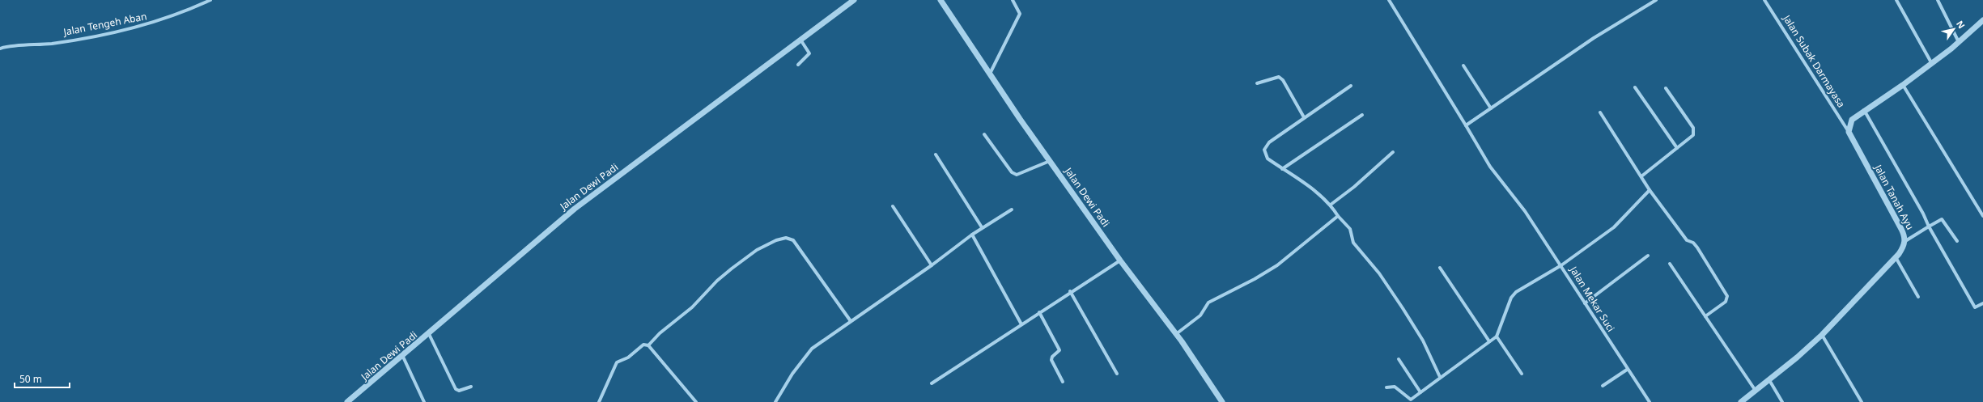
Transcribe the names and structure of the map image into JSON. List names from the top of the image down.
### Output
{
  "streets": {
    "street": [
      "Jalan Tengeh Aban",
      "Jalan Subak Darmayasa",
      "Jalan Dewi Padi",
      "Jalan Tanah Ayu",
      "Jalan Mekar Suci"
    ]
  },
  "crossings": [
    ["Jalan Subak Darmayasa", "Jalan Tanah Ayu"]
  ],
  "scale_bar": "50 m",
  "north": "top right"
}
